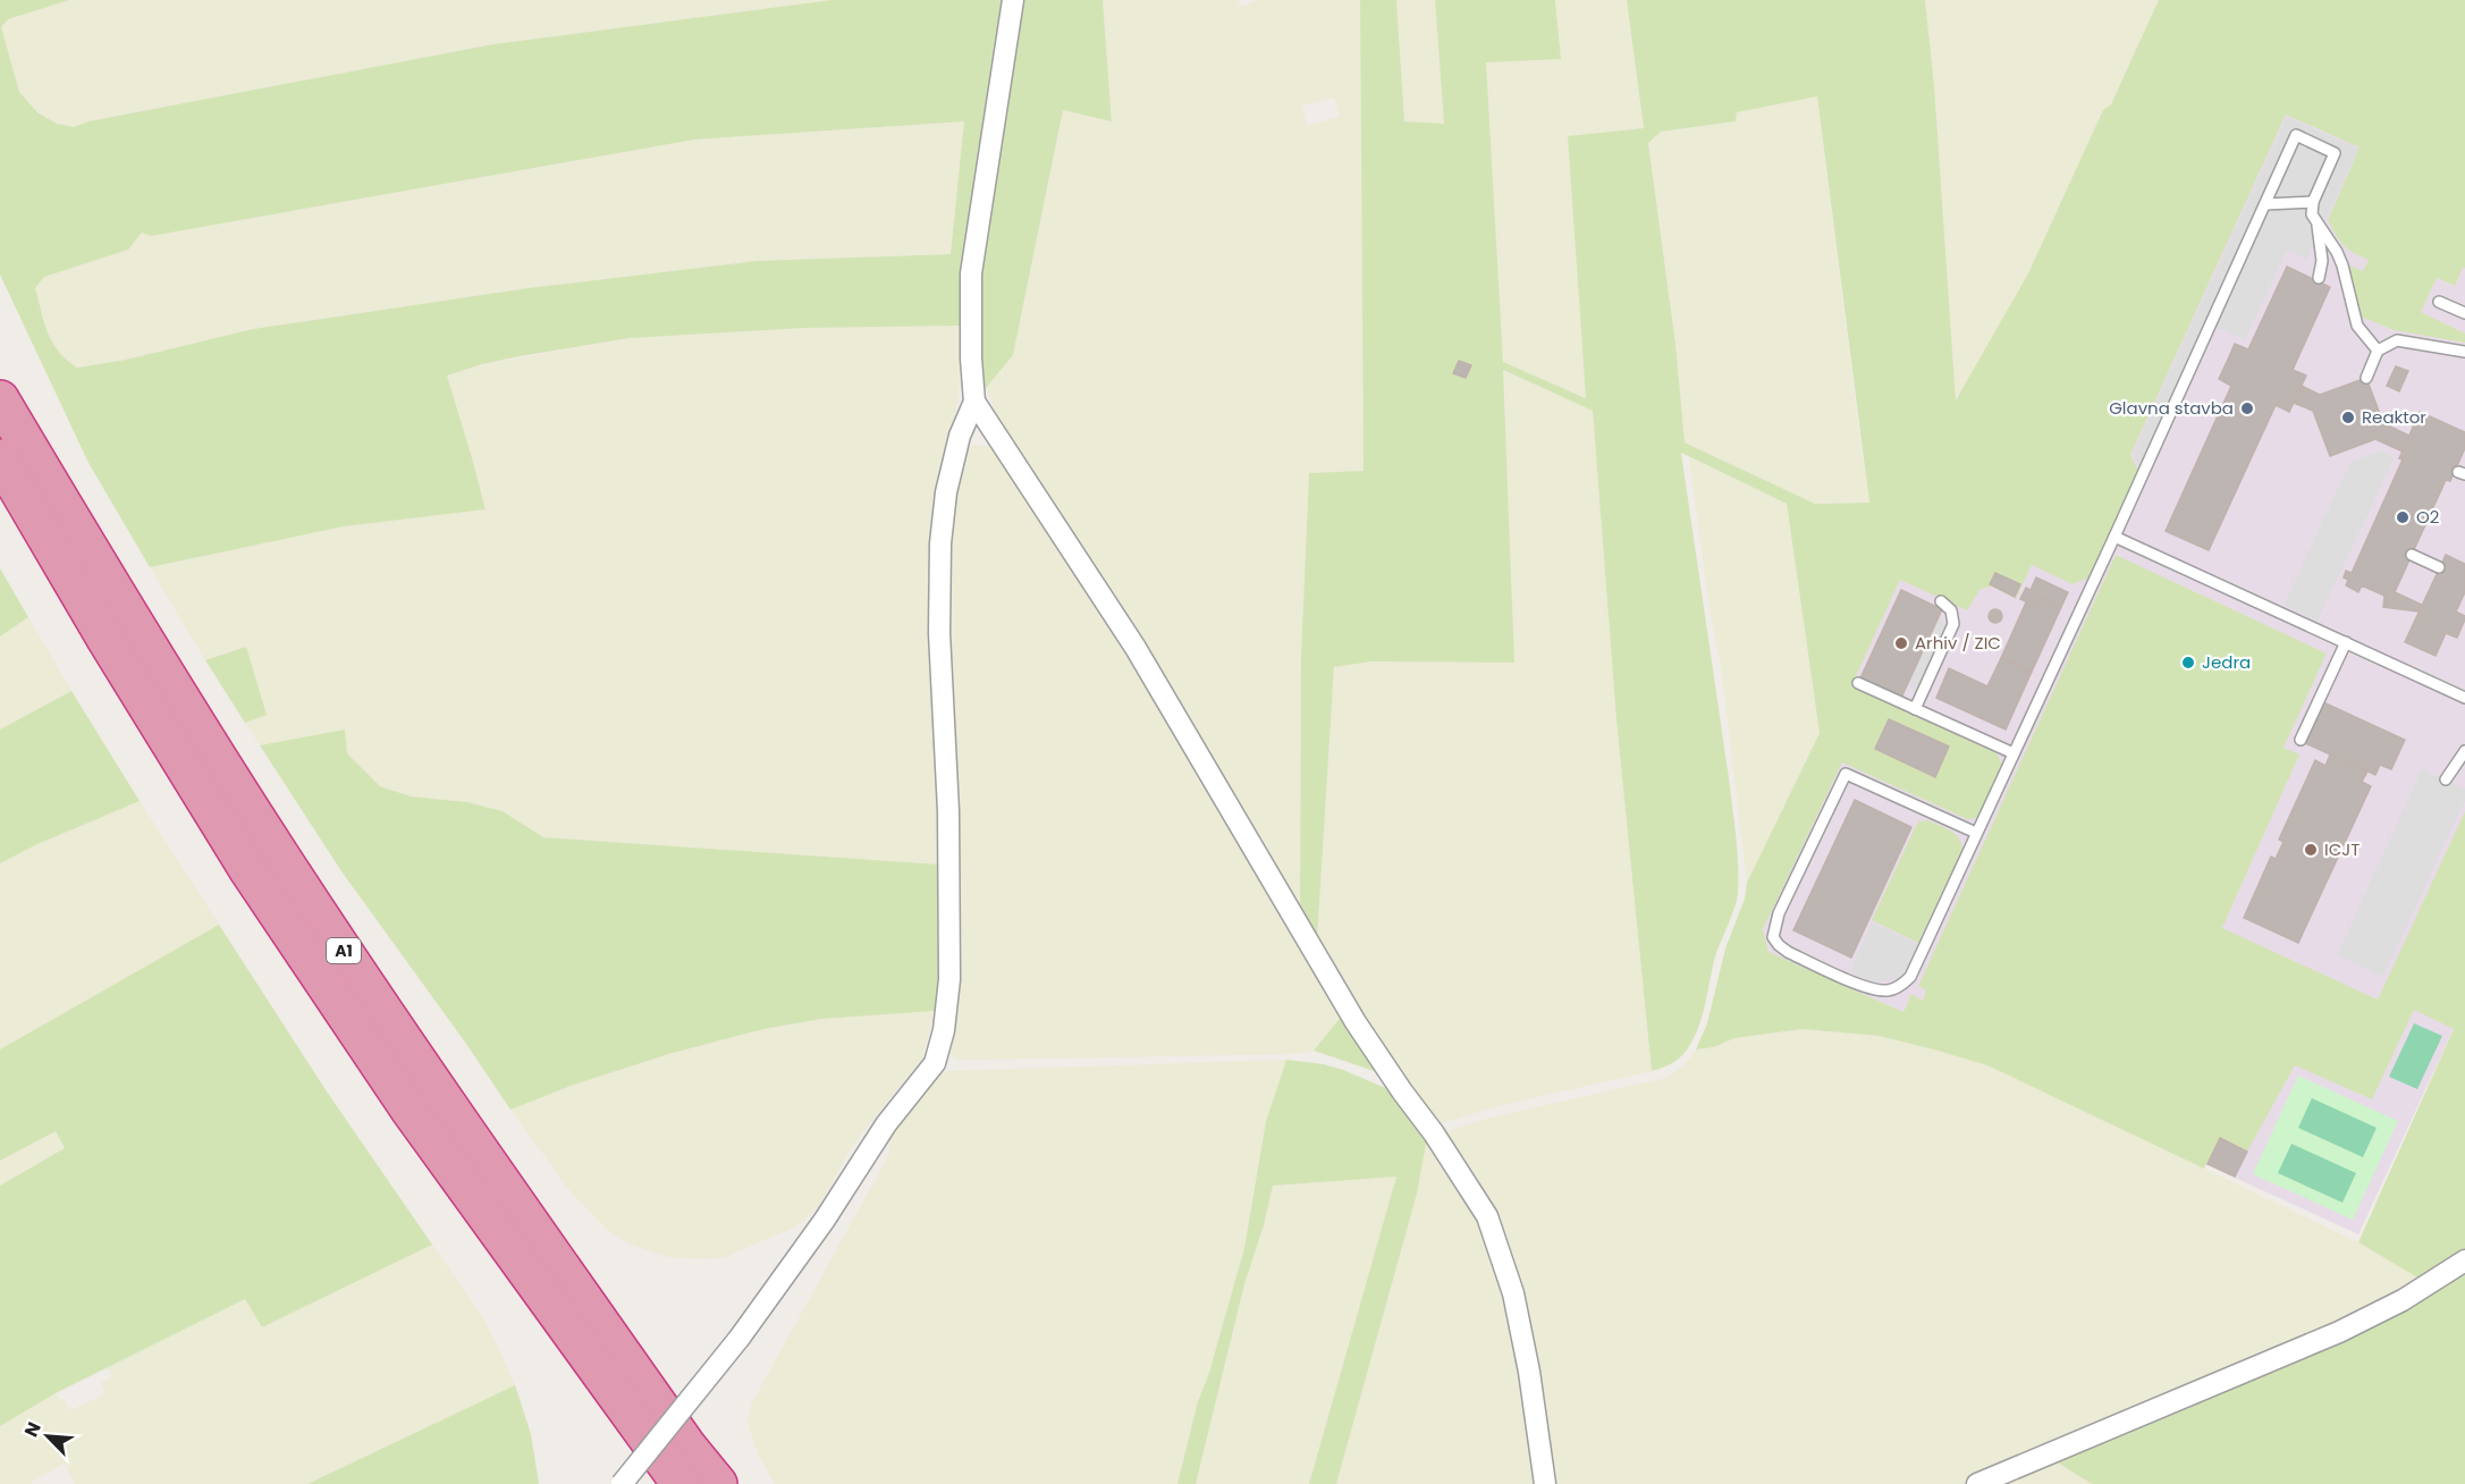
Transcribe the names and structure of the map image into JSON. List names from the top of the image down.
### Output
{
  "streets": {
    "highway": ["A1"]
  },
  "places": [
    "Glavna stavba",
    "Reaktor",
    "O2",
    "Arhiv / ZIC",
    "Jedra",
    "ICJT"
  ],
  "north": "top left"
}
